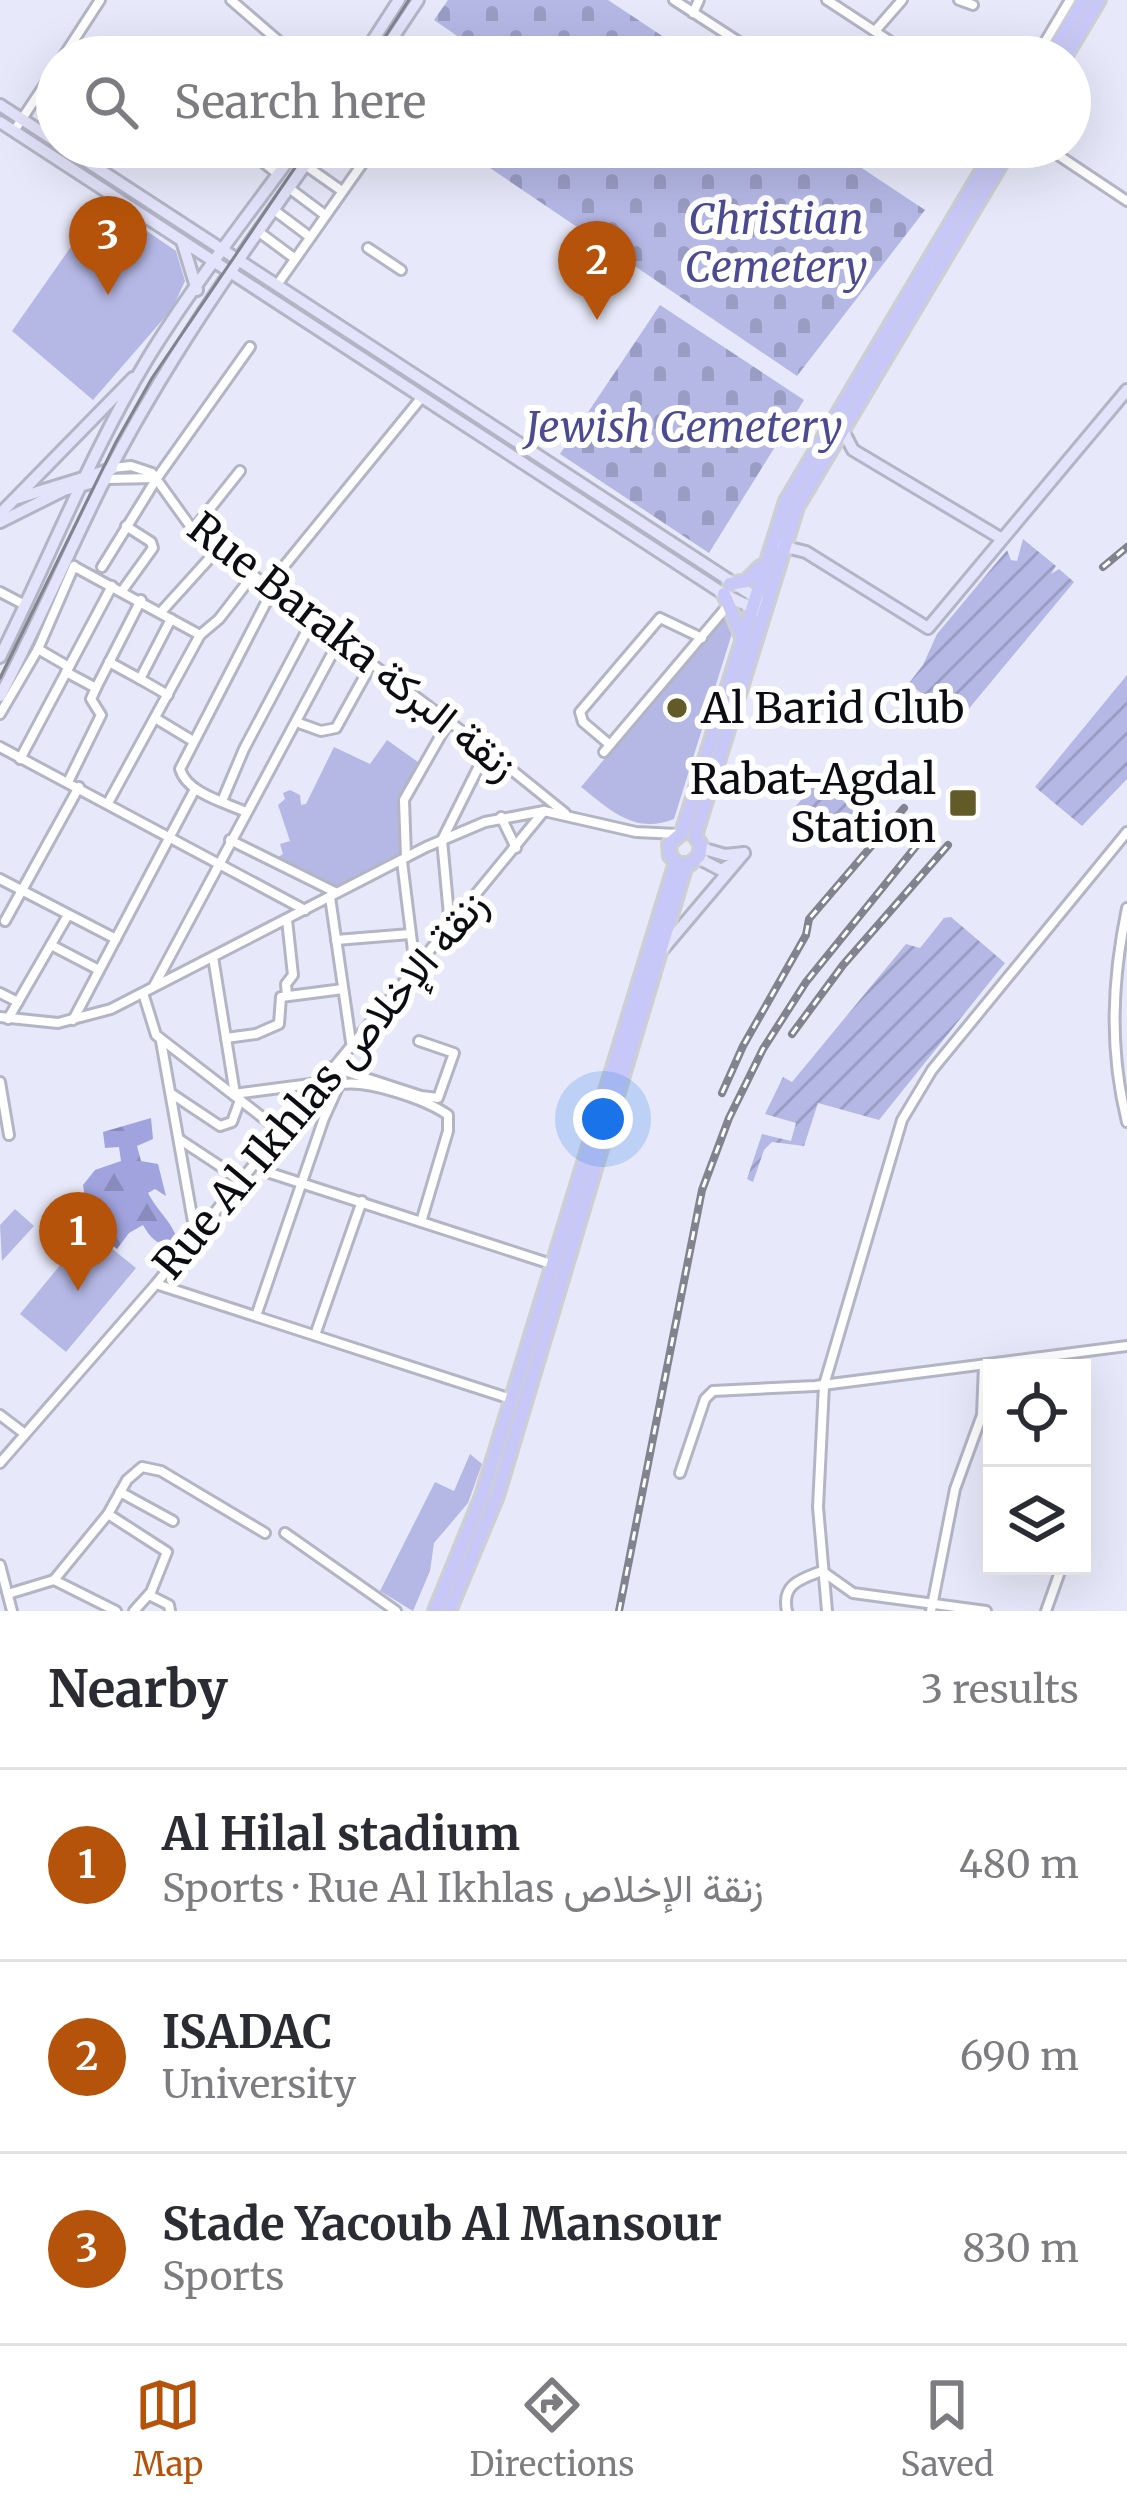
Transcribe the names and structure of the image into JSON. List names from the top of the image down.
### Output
{
  "streets": {
    "street": ["Rue Baraka زنقة البركة", "Rue Al Ikhlas زنقة الإخلاص"]
  },
  "parks": ["Christian Cemetery", "Jewish Cemetery"],
  "places": {
    "other": ["Al Barid Club"],
    "transit": ["Rabat-Agdal Station"]
  },
  "page": {
    "search": "Search here",
    "pins": ["3", "2", "1"],
    "heading": ["Nearby", "3 results"],
    "list": [
      {
        "mark": "1",
        "name": "Al Hilal stadium",
        "note": "Sports · Rue Al Ikhlas زنقة الإخلاص",
        "value": "480 m"
      },
      {
        "mark": "2",
        "name": "ISADAC",
        "note": "University",
        "value": "690 m"
      },
      {
        "mark": "3",
        "name": "Stade Yacoub Al Mansour",
        "note": "Sports",
        "value": "830 m"
      }
    ],
    "nav": ["Map", "Directions", "Saved"]
  }
}
